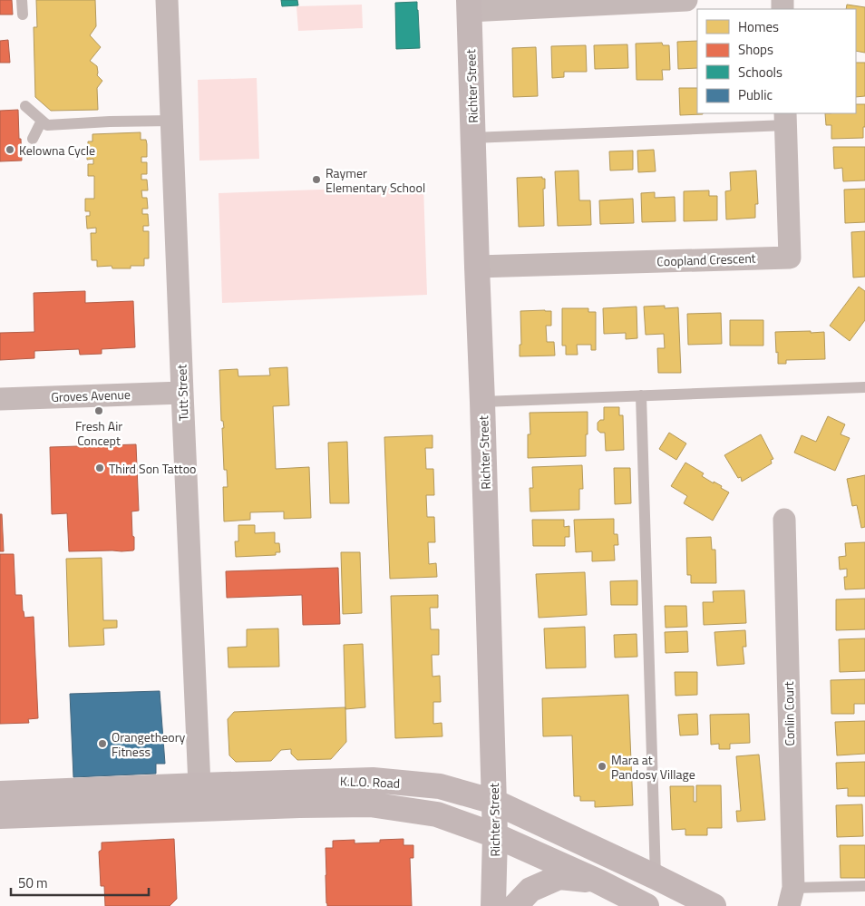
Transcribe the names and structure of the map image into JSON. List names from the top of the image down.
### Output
{
  "streets": {
    "main road": ["Richter Street", "K.L.O. Road"],
    "street": [
      "Coopland Crescent",
      "Tutt Street",
      "Groves Avenue",
      "Conlin Court"
    ]
  },
  "crossings": [
    ["Richter Street", "Coopland Crescent"],
    ["Richter Street", "K.L.O. Road"],
    ["Tutt Street", "Groves Avenue"],
    ["Tutt Street", "K.L.O. Road"]
  ],
  "places": [
    "Kelowna Cycle",
    "Raymer Elementary School",
    "Fresh Air Concept",
    "Third Son Tattoo",
    "Orangetheory Fitness",
    "Mara at Pandosy Village"
  ],
  "legend": [
    "Homes",
    "Shops",
    "Schools",
    "Public"
  ],
  "scale_bar": "50 m"
}
